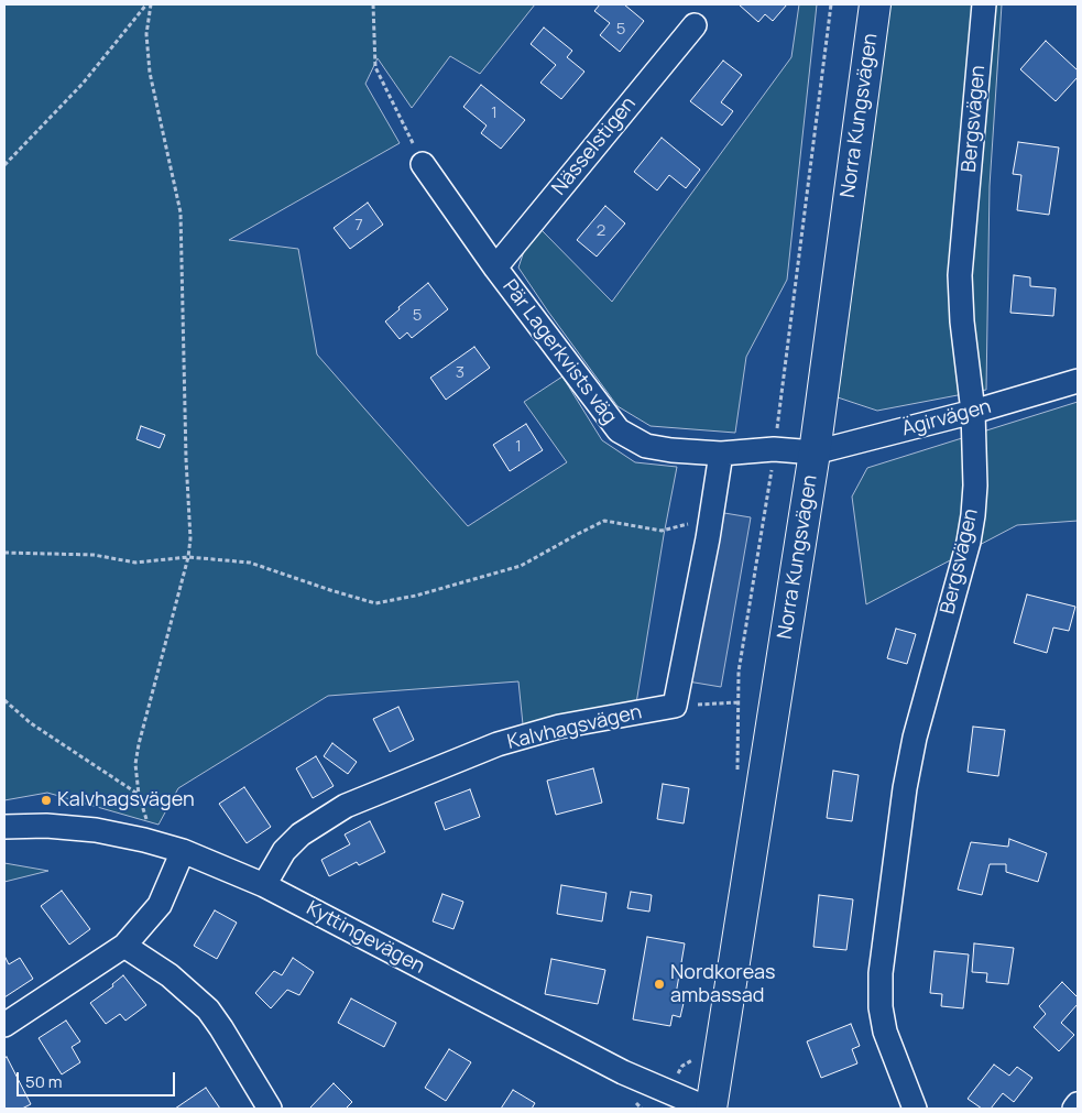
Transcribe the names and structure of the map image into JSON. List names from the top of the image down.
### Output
{
  "streets": {
    "main road": ["Norra Kungsvägen"],
    "street": [
      "Bergsvägen",
      "Nässelstigen",
      "Pär Lagerkvists väg",
      "Ägirvägen",
      "Kalvhagsvägen",
      "Kyttingevägen"
    ]
  },
  "crossings": [
    ["Norra Kungsvägen", "Pär Lagerkvists väg"],
    ["Norra Kungsvägen", "Ägirvägen"],
    ["Norra Kungsvägen", "Kyttingevägen"],
    ["Bergsvägen", "Ägirvägen"],
    ["Nässelstigen", "Pär Lagerkvists väg"],
    ["Pär Lagerkvists väg", "Ägirvägen"],
    ["Kalvhagsvägen", "Kyttingevägen"]
  ],
  "places": ["Kalvhagsvägen", "Nordkoreas ambassad"],
  "house_numbers": [
    "5",
    "1",
    "7",
    "2",
    "5",
    "3",
    "1"
  ],
  "scale_bar": "50 m"
}
